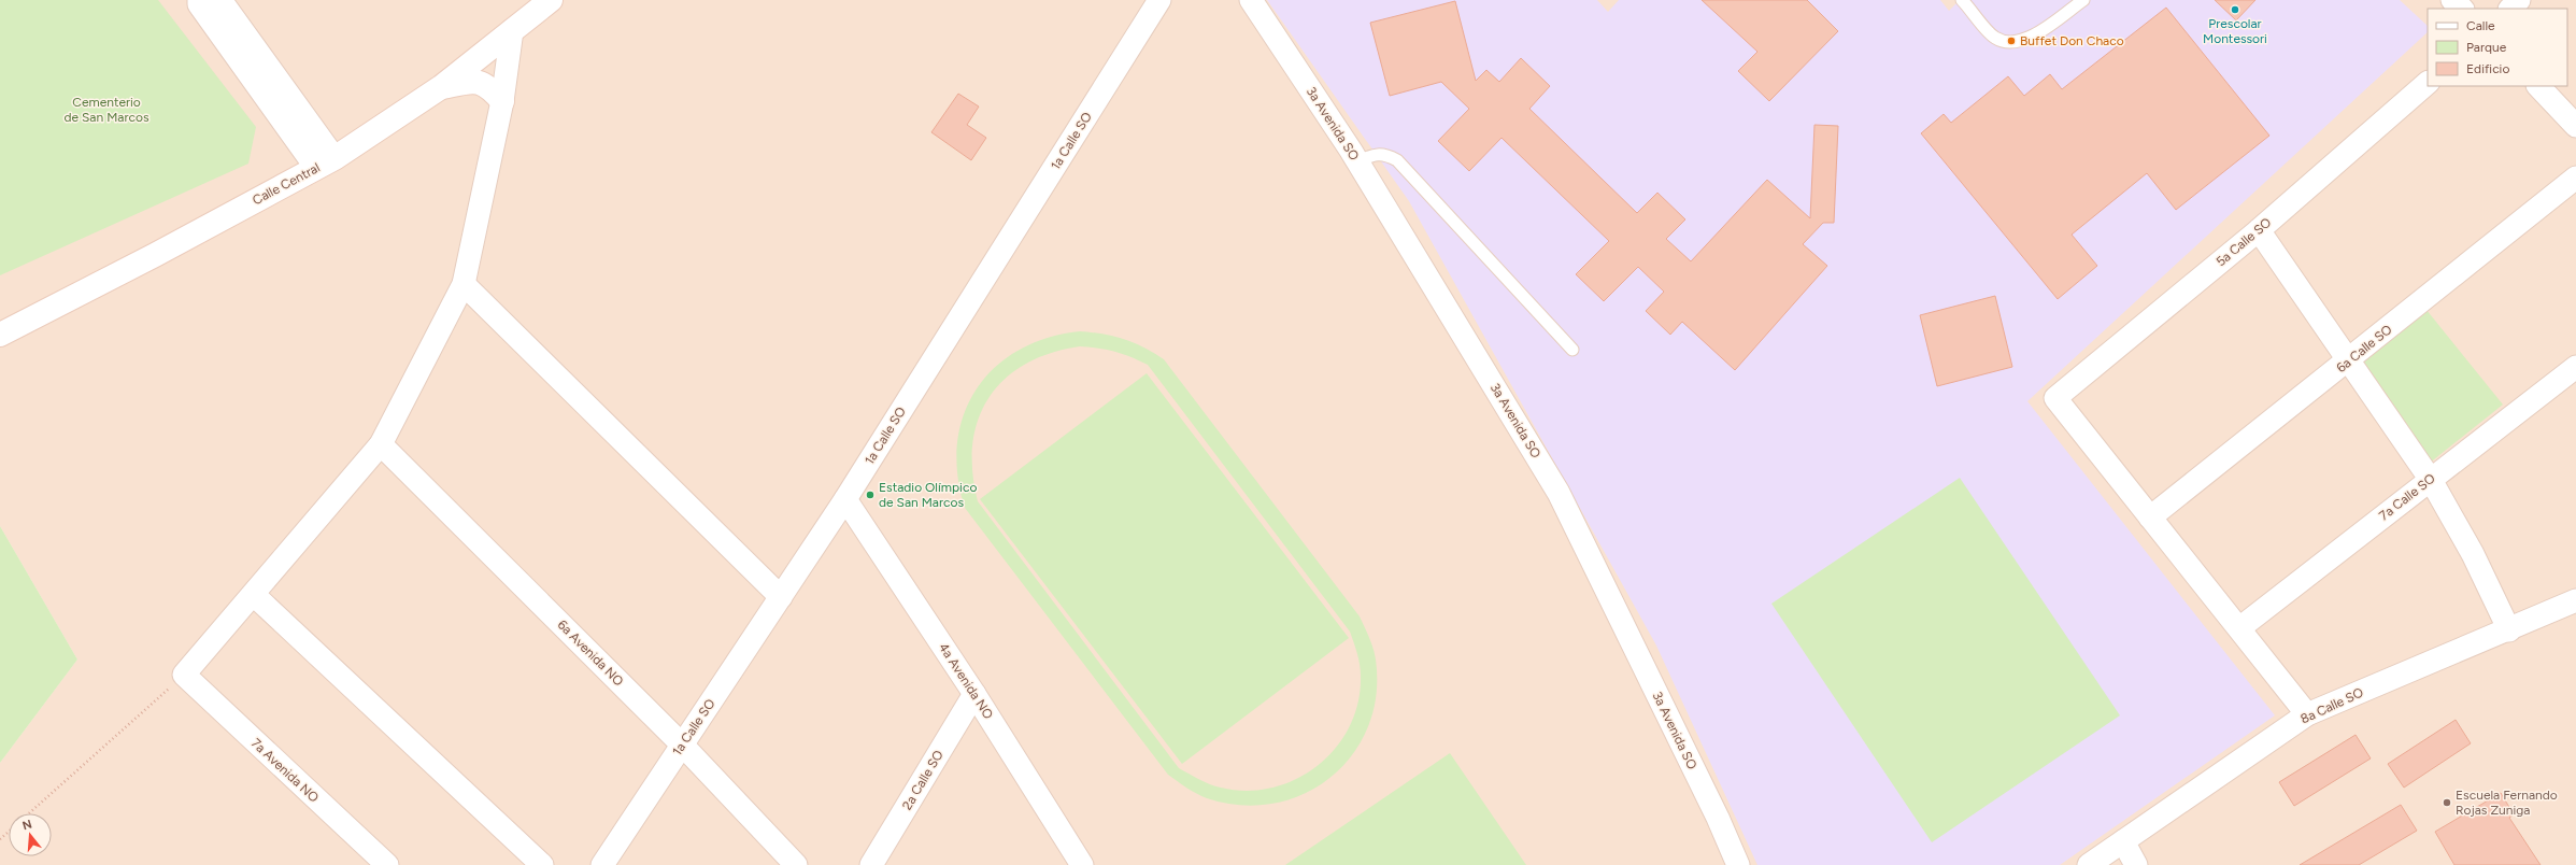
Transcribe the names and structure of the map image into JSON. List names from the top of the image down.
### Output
{
  "streets": {
    "main road": ["Calle Central"],
    "street": [
      "3a Avenida SO",
      "1a Calle SO",
      "5a Calle SO",
      "6a Calle SO",
      "7a Calle SO",
      "6a Avenida NO",
      "4a Avenida NO",
      "8a Calle SO",
      "7a Avenida NO",
      "2a Calle SO"
    ]
  },
  "crossings": [
    ["1a Calle SO", "6a Avenida NO"],
    ["1a Calle SO", "4a Avenida NO"],
    ["5a Calle SO", "6a Calle SO"],
    ["4a Avenida NO", "2a Calle SO"]
  ],
  "parks": ["Cementerio de San Marcos"],
  "places": [
    "Prescolar Montessori",
    "Buffet Don Chaco",
    "Estadio Olímpico de San Marcos",
    "Escuela Fernando Rojas Zuniga"
  ],
  "legend": ["Calle", "Parque", "Edificio"],
  "north": "top"
}
